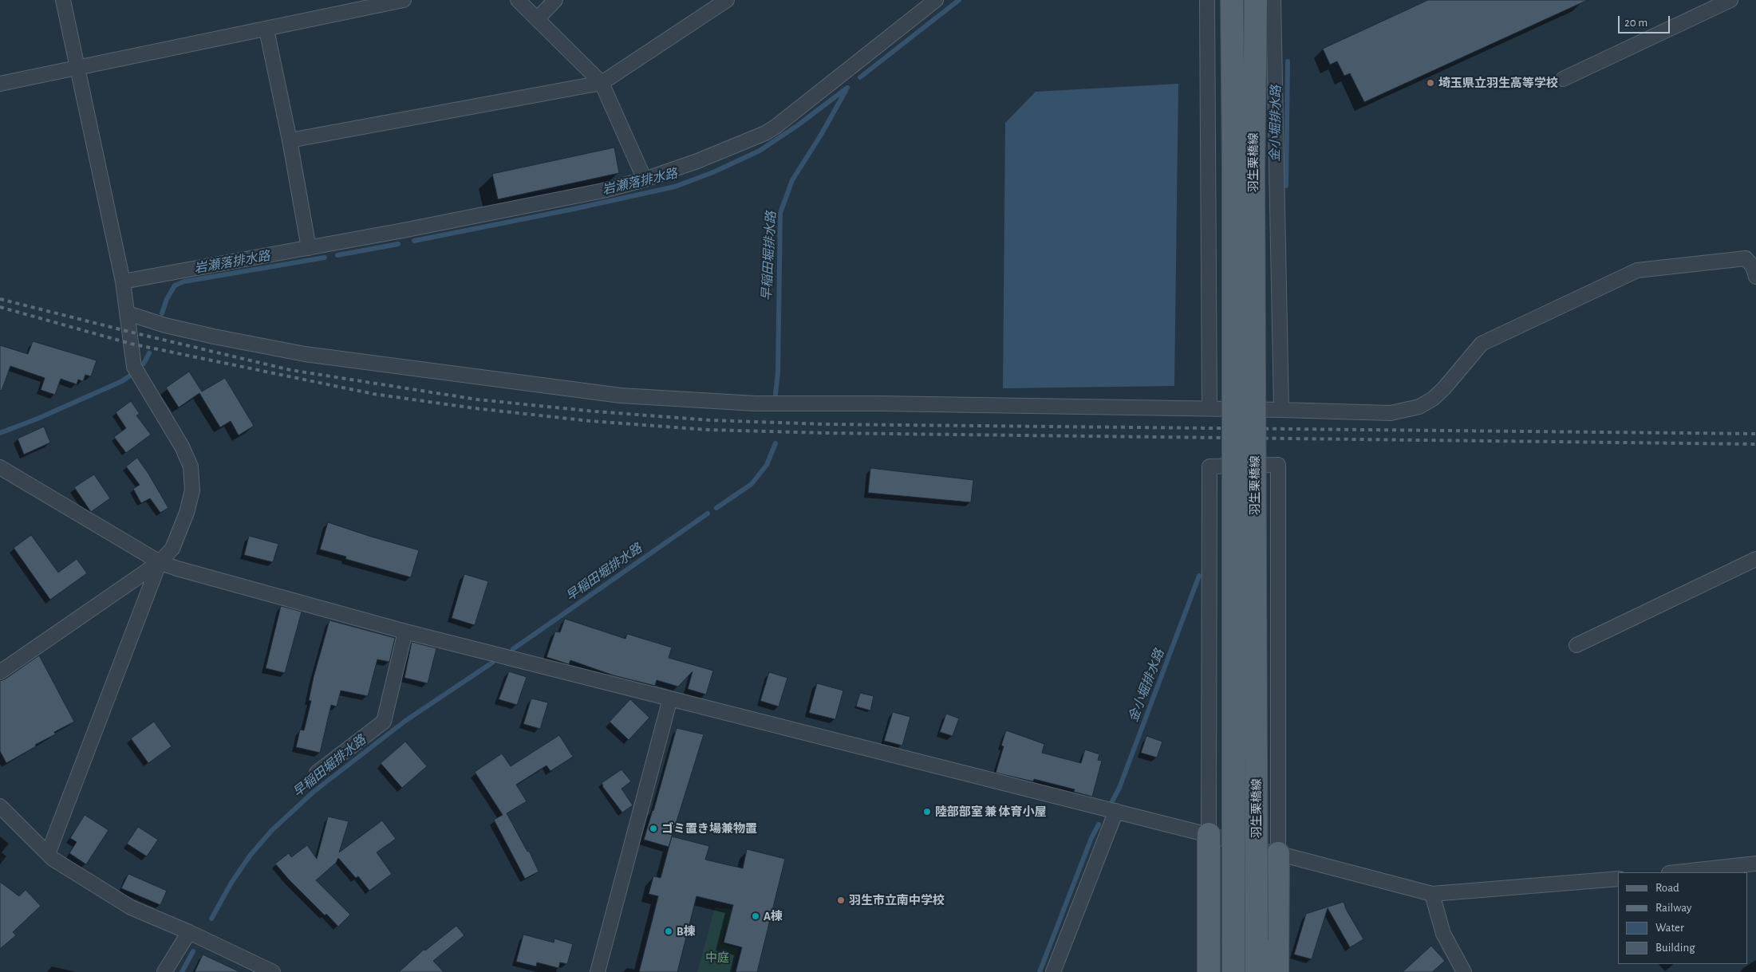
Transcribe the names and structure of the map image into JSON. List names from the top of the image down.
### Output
{
  "streets": {
    "main road": ["羽生栗橋線"]
  },
  "water": ["金小堀排水路", "岩瀬落排水路", "早稲田堀排水路"],
  "parks": ["中庭"],
  "places": [
    "埼玉県立羽生高等学校",
    "陸部部室 兼 体育小屋",
    "ゴミ置き場兼物置",
    "羽生市立南中学校",
    "A棟",
    "B棟"
  ],
  "legend": [
    "Road",
    "Railway",
    "Water",
    "Building"
  ],
  "scale_bar": "20 m"
}
